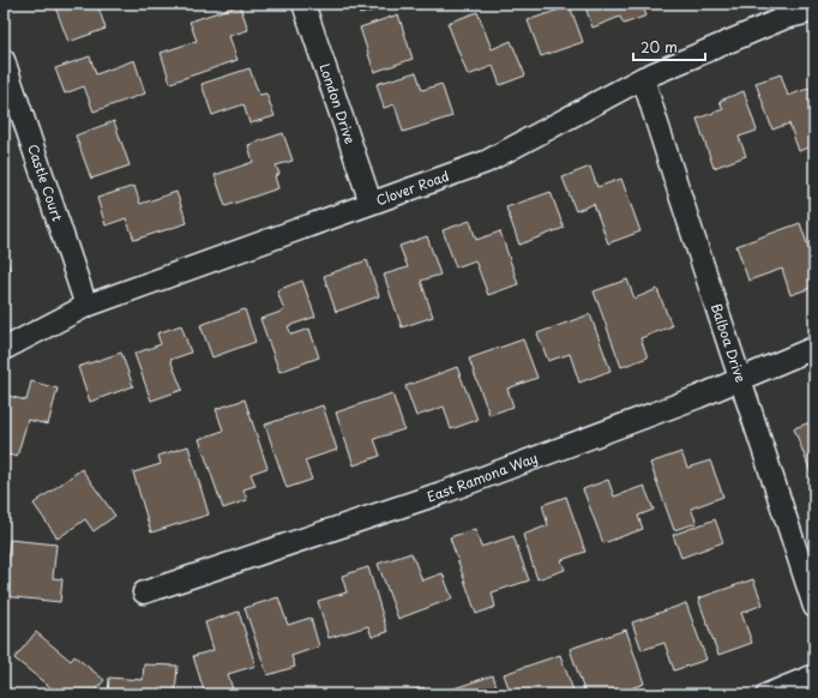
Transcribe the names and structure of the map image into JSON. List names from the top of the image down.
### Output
{
  "streets": {
    "street": [
      "London Drive",
      "Castle Court",
      "Clover Road",
      "Balboa Drive",
      "East Ramona Way"
    ]
  },
  "crossings": [
    ["London Drive", "Clover Road"],
    ["Castle Court", "Clover Road"],
    ["Clover Road", "Balboa Drive"],
    ["Balboa Drive", "East Ramona Way"]
  ],
  "scale_bar": "20 m"
}
